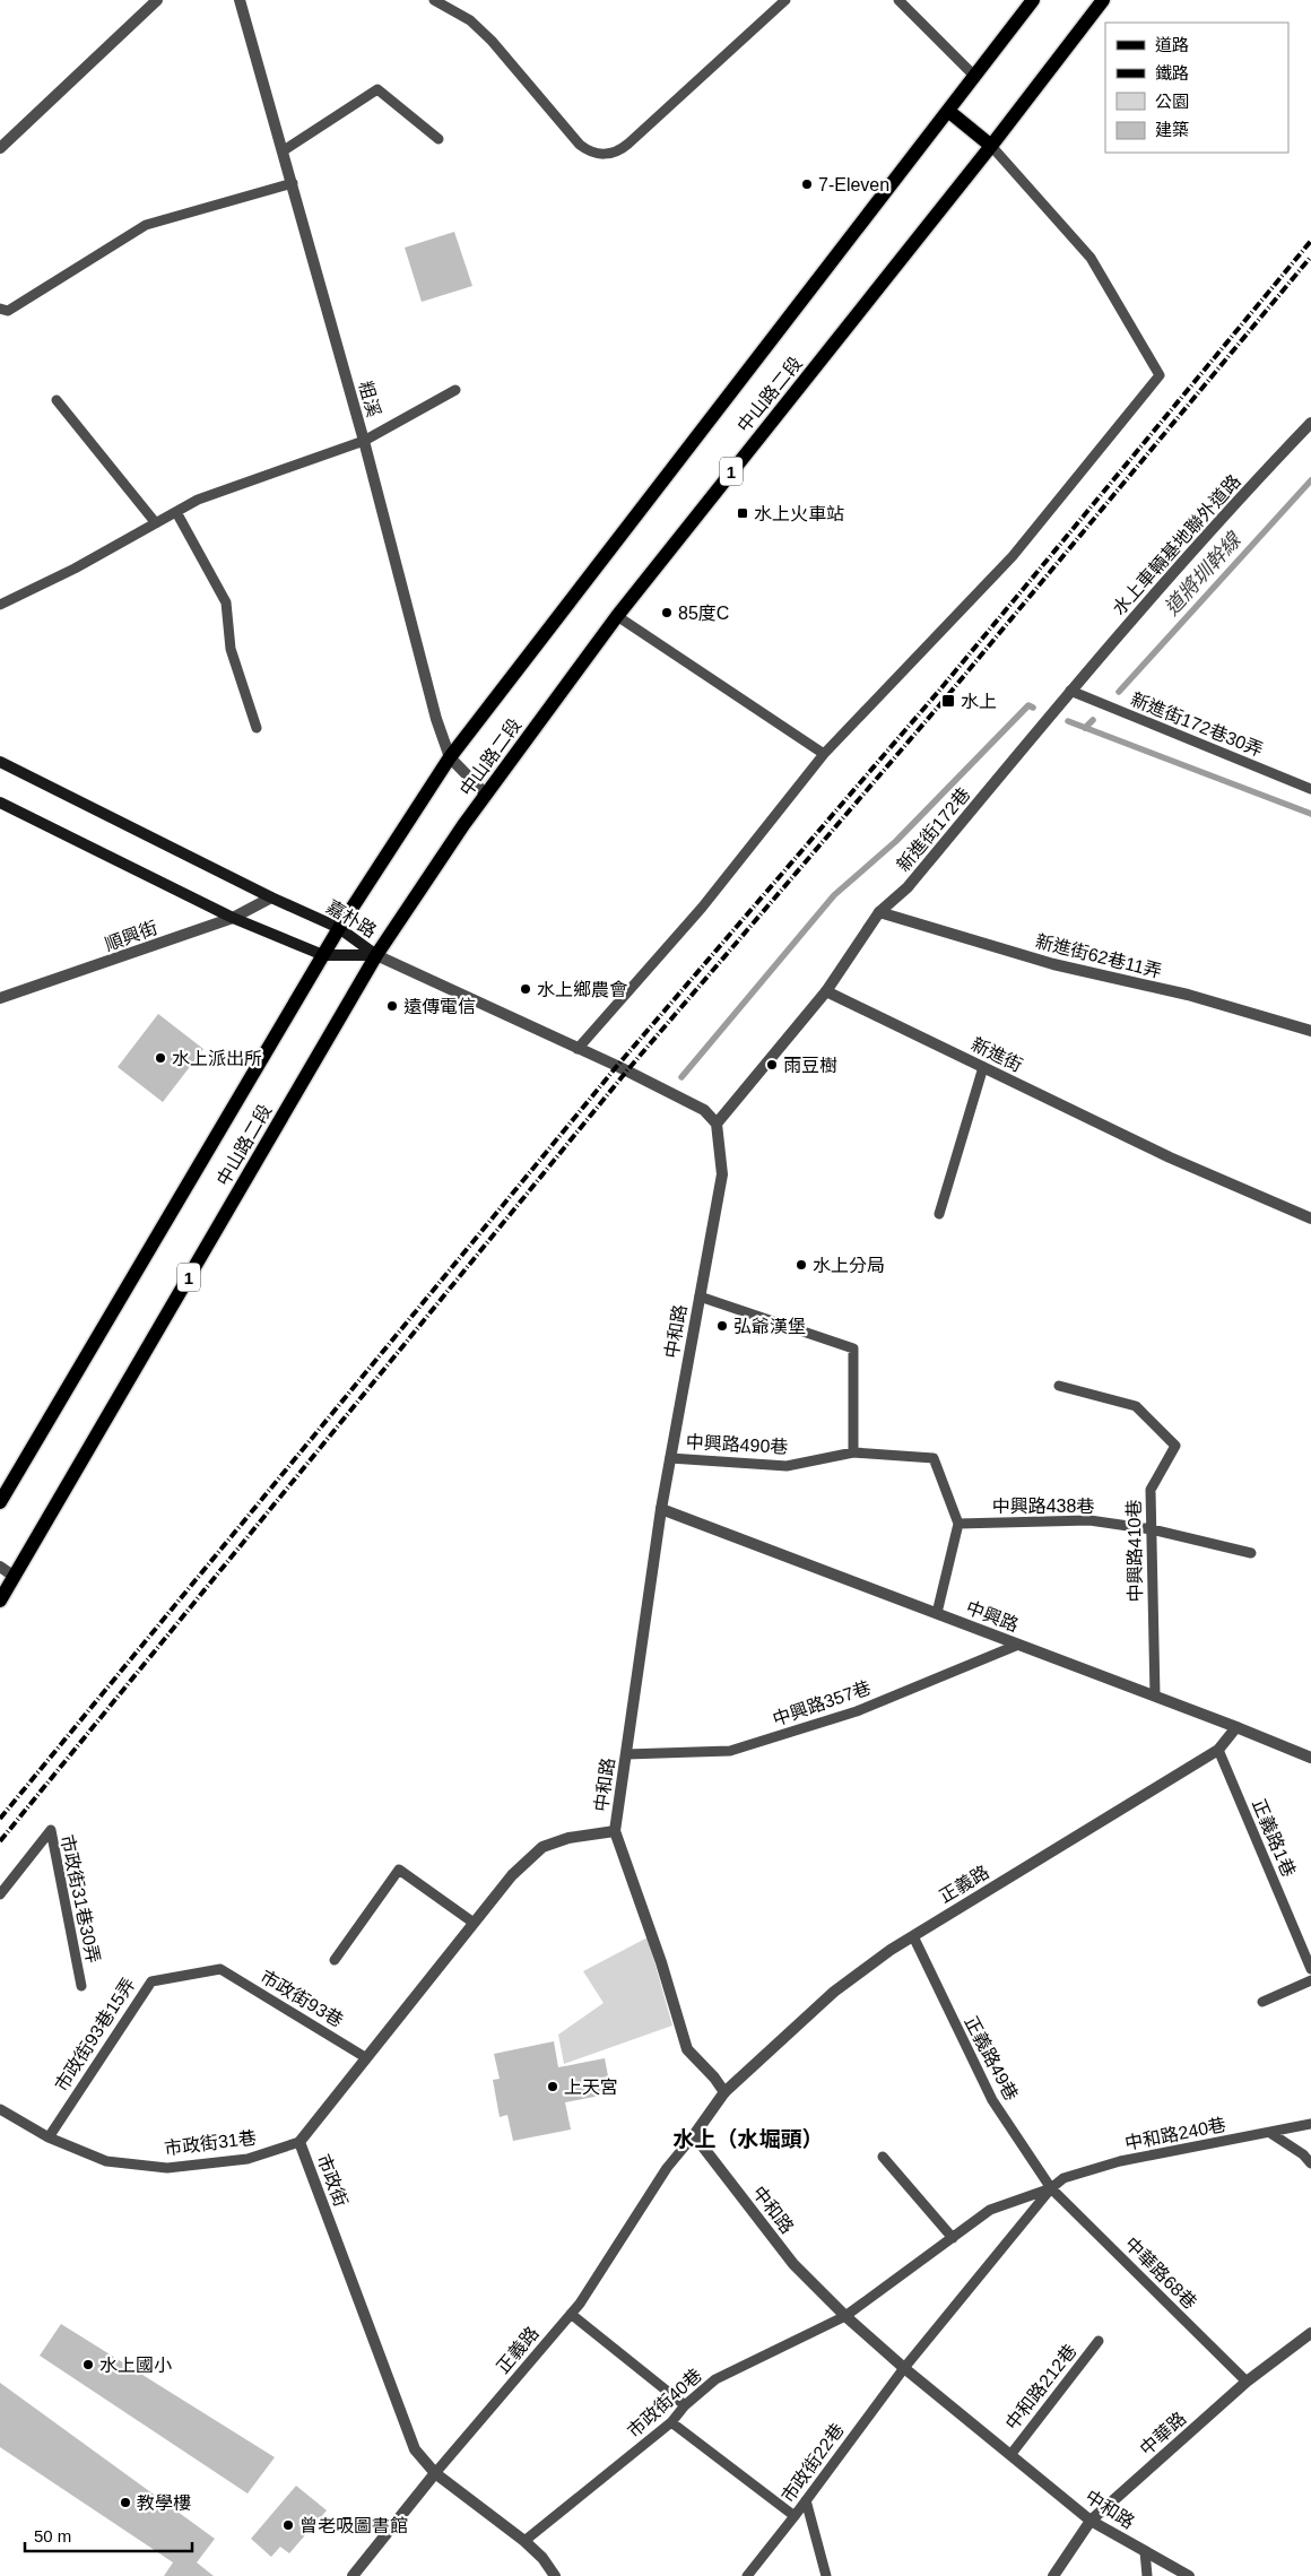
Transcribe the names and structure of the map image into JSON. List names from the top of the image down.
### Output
{
  "streets": {
    "main road": ["中山路二段", "1", "嘉朴路"],
    "street": [
      "粗溪",
      "水上車輛基地聯外道路",
      "新進街172巷",
      "順興街",
      "新進街62巷11弄",
      "新進街",
      "中和路",
      "中興路",
      "正義路",
      "市政街",
      "中華路"
    ],
    "lane": [
      "新進街172巷30弄",
      "中興路490巷",
      "中興路438巷",
      "中興路410巷",
      "中興路357巷",
      "正義路1巷",
      "市政街31巷30弄",
      "市政街93巷",
      "市政街93巷15弄",
      "正義路49巷",
      "中和路240巷",
      "市政街31巷",
      "中華路68巷",
      "中和路212巷",
      "市政街40巷",
      "市政街22巷"
    ]
  },
  "crossings": [
    ["中山路二段", "粗溪"],
    ["中山路二段", "嘉朴路"],
    ["水上車輛基地聯外道路", "新進街172巷30弄"],
    ["水上車輛基地聯外道路", "新進街172巷"],
    ["新進街172巷30弄", "新進街172巷"],
    ["新進街172巷", "新進街62巷11弄"],
    ["新進街172巷", "新進街"],
    ["嘉朴路", "順興街"],
    ["中和路", "中興路490巷"],
    ["中和路", "中興路"],
    ["中和路", "中興路357巷"],
    ["中和路", "正義路"],
    ["中和路", "中和路240巷"],
    ["中和路", "市政街"],
    ["中和路", "中和路212巷"],
    ["中和路", "市政街40巷"],
    ["中和路", "中華路"],
    ["中和路", "市政街22巷"],
    ["中興路490巷", "中興路438巷"],
    ["中興路438巷", "中興路410巷"],
    ["中興路410巷", "中興路"],
    ["中興路", "中興路357巷"],
    ["中興路", "正義路"],
    ["正義路1巷", "正義路"],
    ["正義路", "正義路49巷"],
    ["正義路", "市政街"],
    ["市政街93巷", "市政街93巷15弄"],
    ["市政街93巷", "市政街"],
    ["市政街93巷15弄", "市政街31巷"],
    ["正義路49巷", "中和路240巷"],
    ["正義路49巷", "中華路68巷"],
    ["中和路240巷", "中華路68巷"],
    ["中和路240巷", "市政街40巷"],
    ["中和路240巷", "市政街22巷"],
    ["市政街31巷", "市政街"],
    ["市政街", "市政街40巷"],
    ["中華路68巷", "中華路"]
  ],
  "districts": ["水上（水堀頭）"],
  "water": ["道將圳幹線"],
  "places": {
    "other": [
      "7-Eleven",
      "85度C",
      "水上鄉農會",
      "遠傳電信",
      "水上派出所",
      "雨豆樹",
      "水上分局",
      "弘爺漢堡",
      "上天宮",
      "水上國小",
      "教學樓",
      "曾老吸圖書館"
    ],
    "transit": ["水上火車站", "水上"]
  },
  "legend": [
    "道路",
    "鐵路",
    "公園",
    "建築"
  ],
  "scale_bar": "50 m"
}
